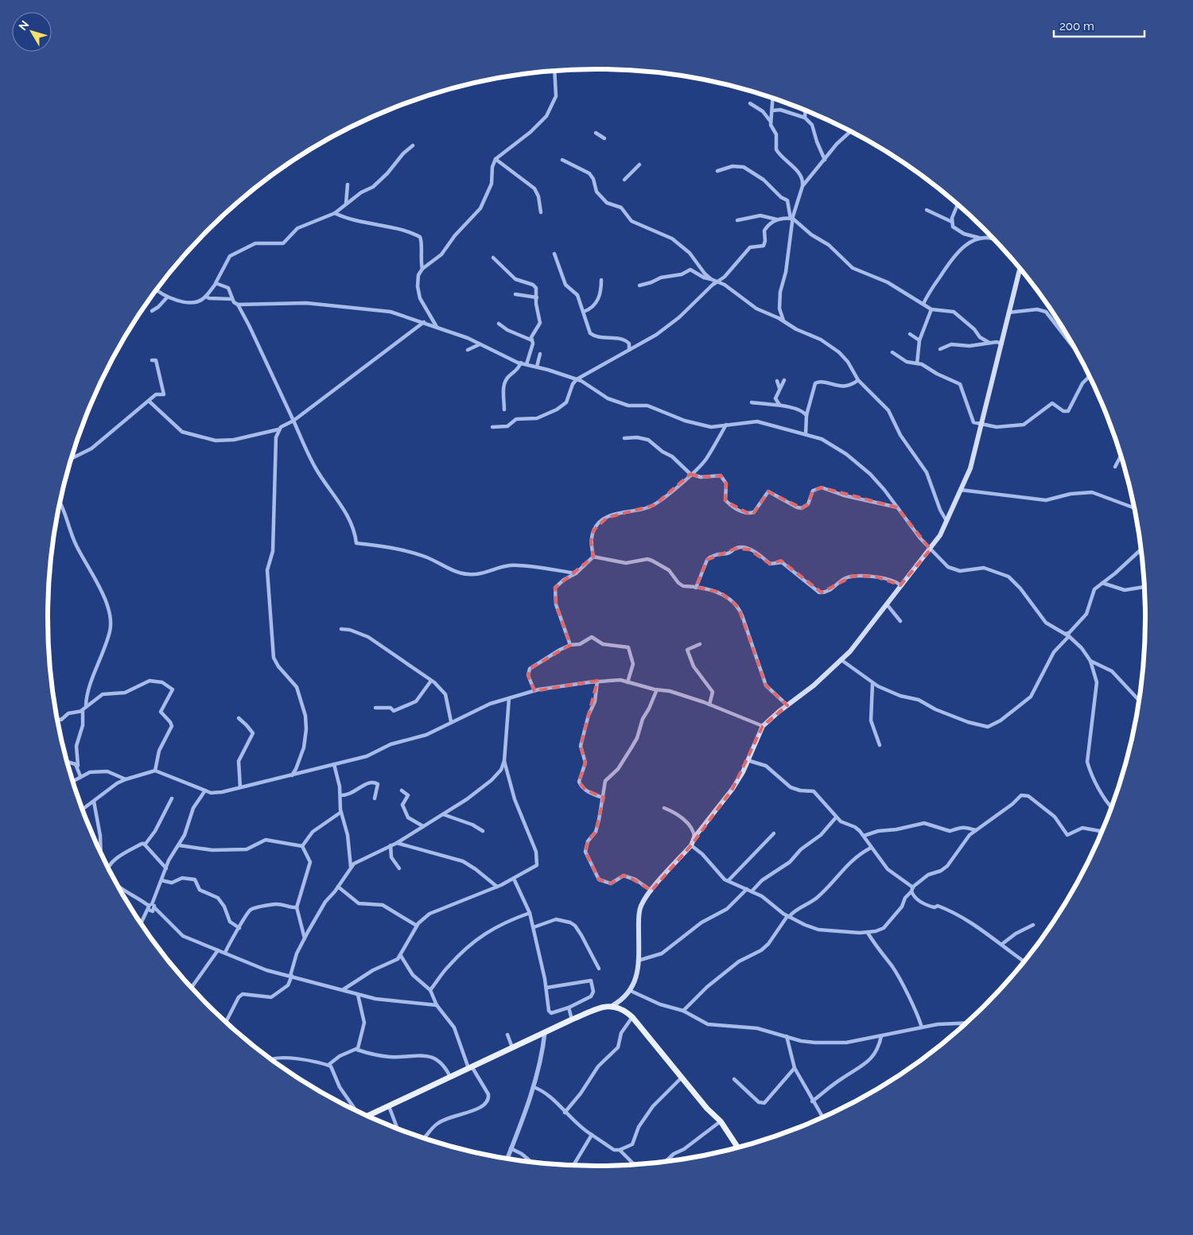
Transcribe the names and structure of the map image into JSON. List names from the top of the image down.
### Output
{
  "scale_bar": "200 m",
  "north": "top left"
}
